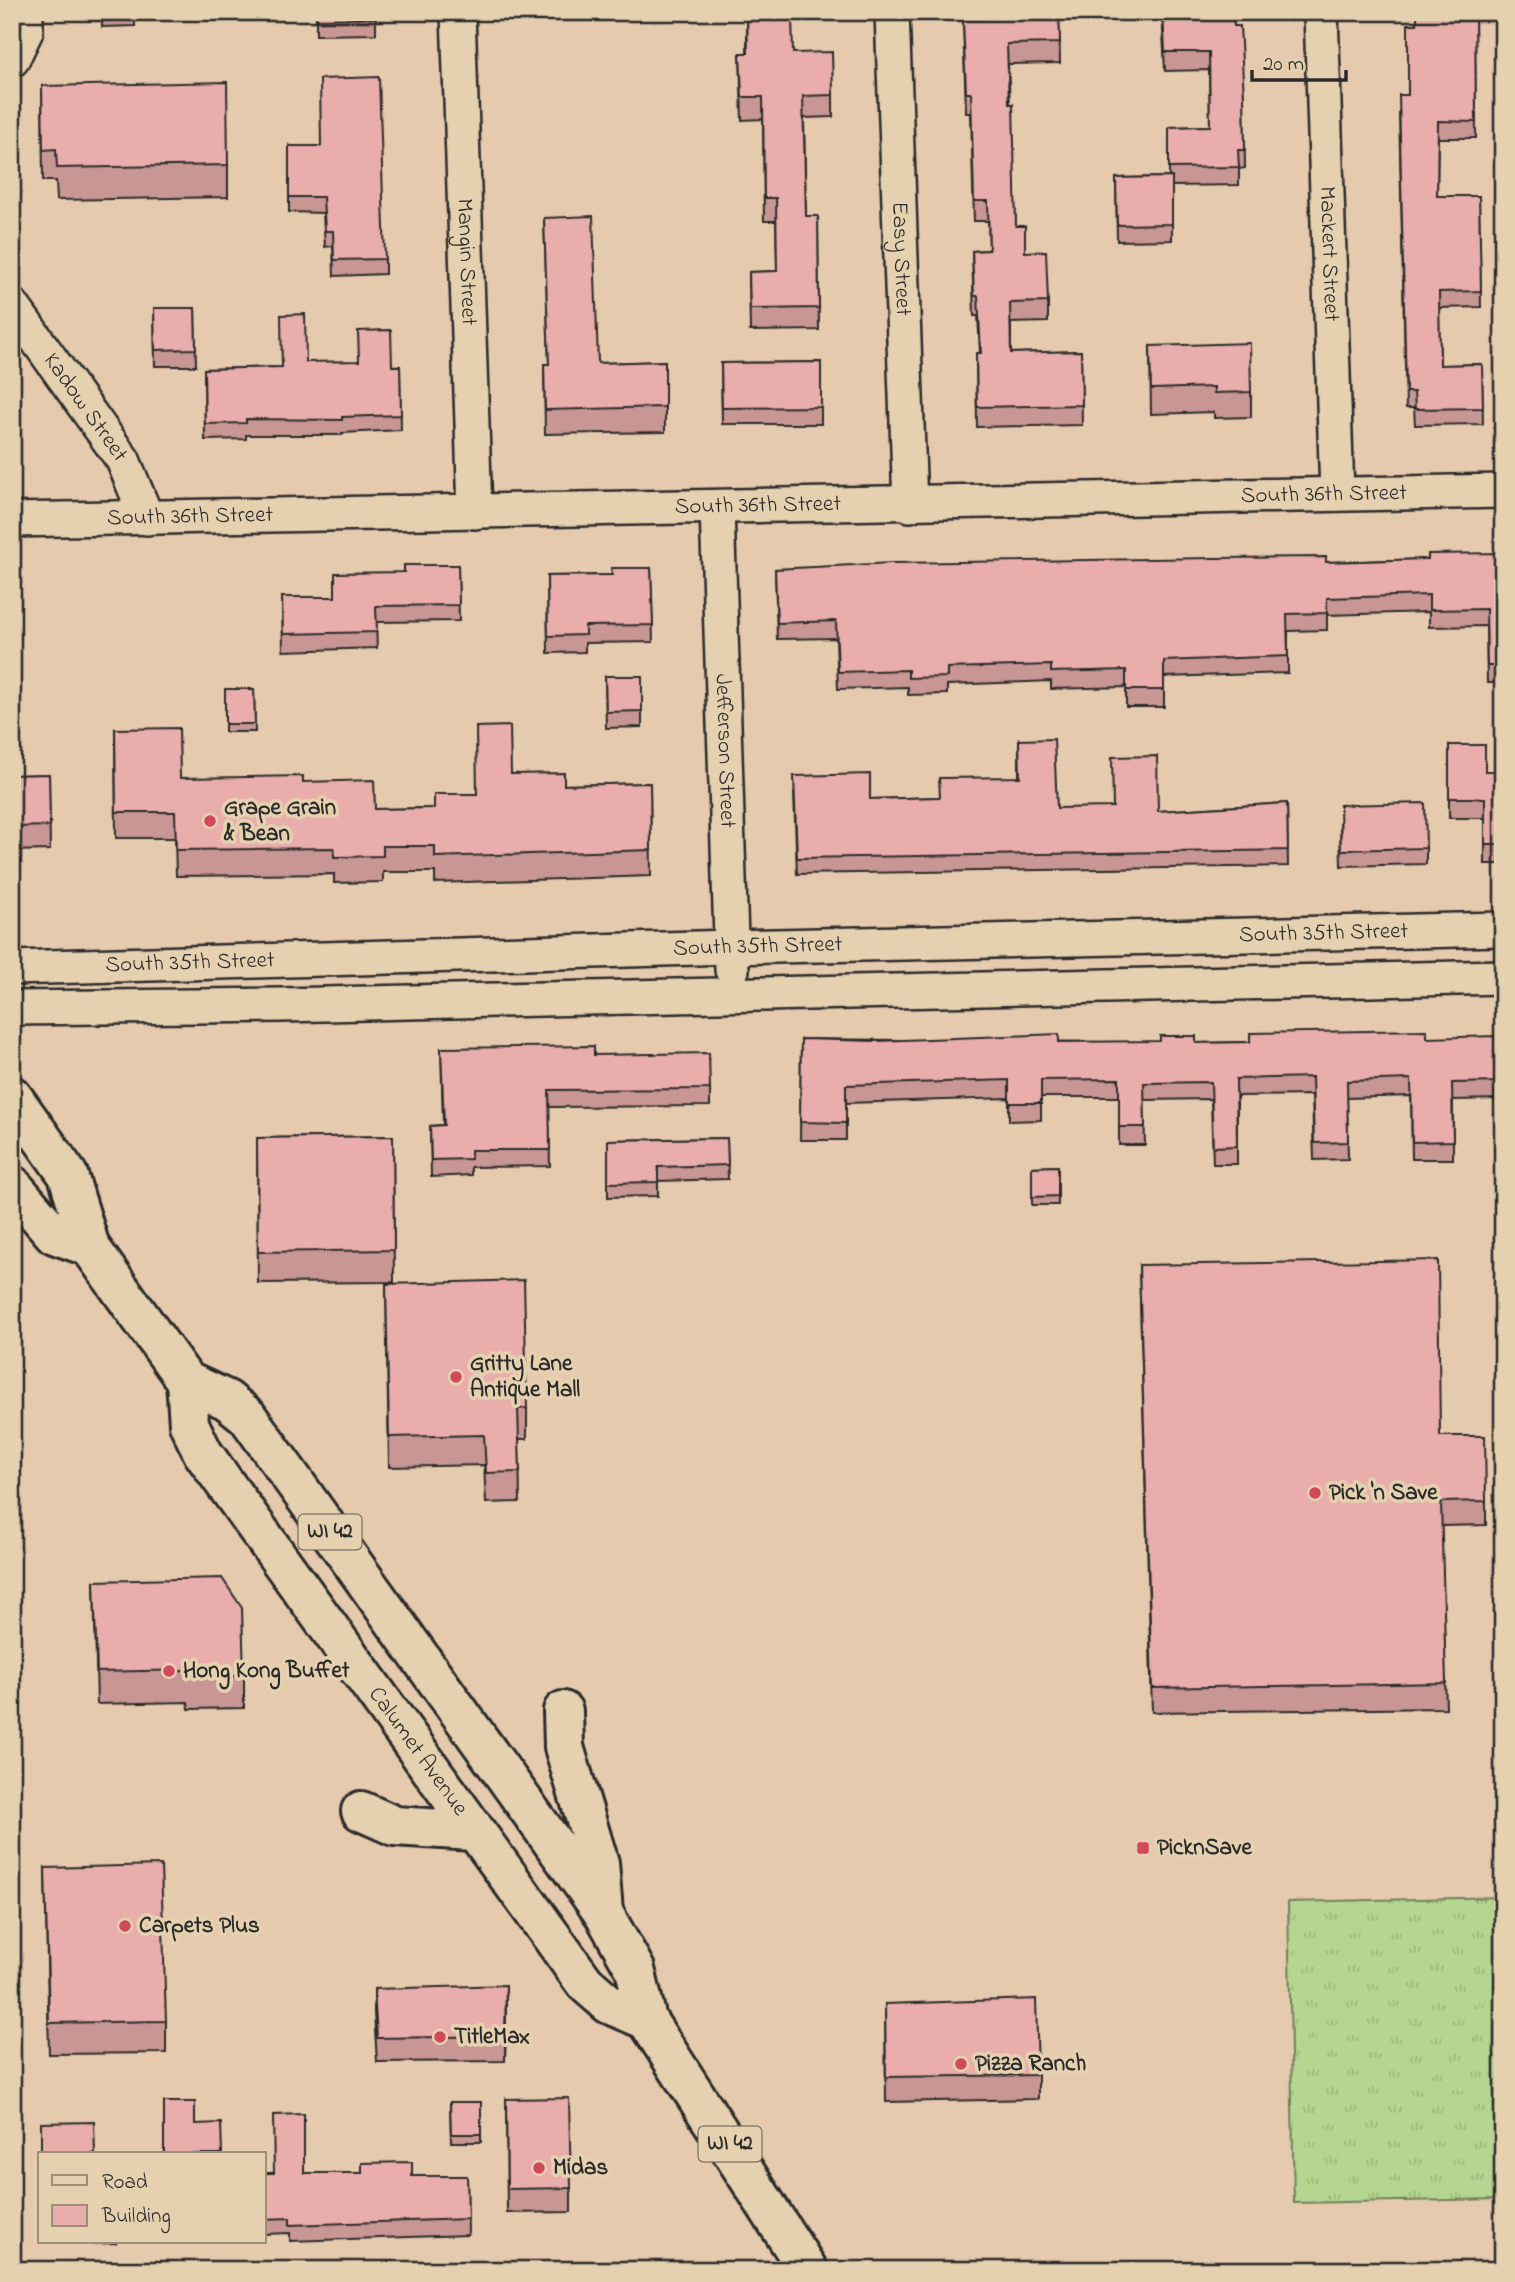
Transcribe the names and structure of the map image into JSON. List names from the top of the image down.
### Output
{
  "streets": {
    "main road": ["WI 42", "Calumet Avenue"],
    "street": [
      "Mackert Street",
      "Easy Street",
      "Mangin Street",
      "Kadow Street",
      "South 36th Street",
      "Jefferson Street",
      "South 35th Street"
    ]
  },
  "crossings": [
    ["Mackert Street", "South 36th Street"],
    ["Easy Street", "South 36th Street"],
    ["Mangin Street", "South 36th Street"],
    ["Kadow Street", "South 36th Street"],
    ["South 36th Street", "Jefferson Street"],
    ["Jefferson Street", "South 35th Street"],
    ["WI 42", "Calumet Avenue"]
  ],
  "places": {
    "other": [
      "Grape Grain & Bean",
      "Gritty Lane Antique Mall",
      "Pick 'n Save",
      "Hong Kong Buffet",
      "Carpets Plus",
      "TitleMax",
      "Pizza Ranch",
      "Midas"
    ],
    "transit": ["PicknSave"]
  },
  "legend": ["Road", "Building"],
  "scale_bar": "20 m"
}
